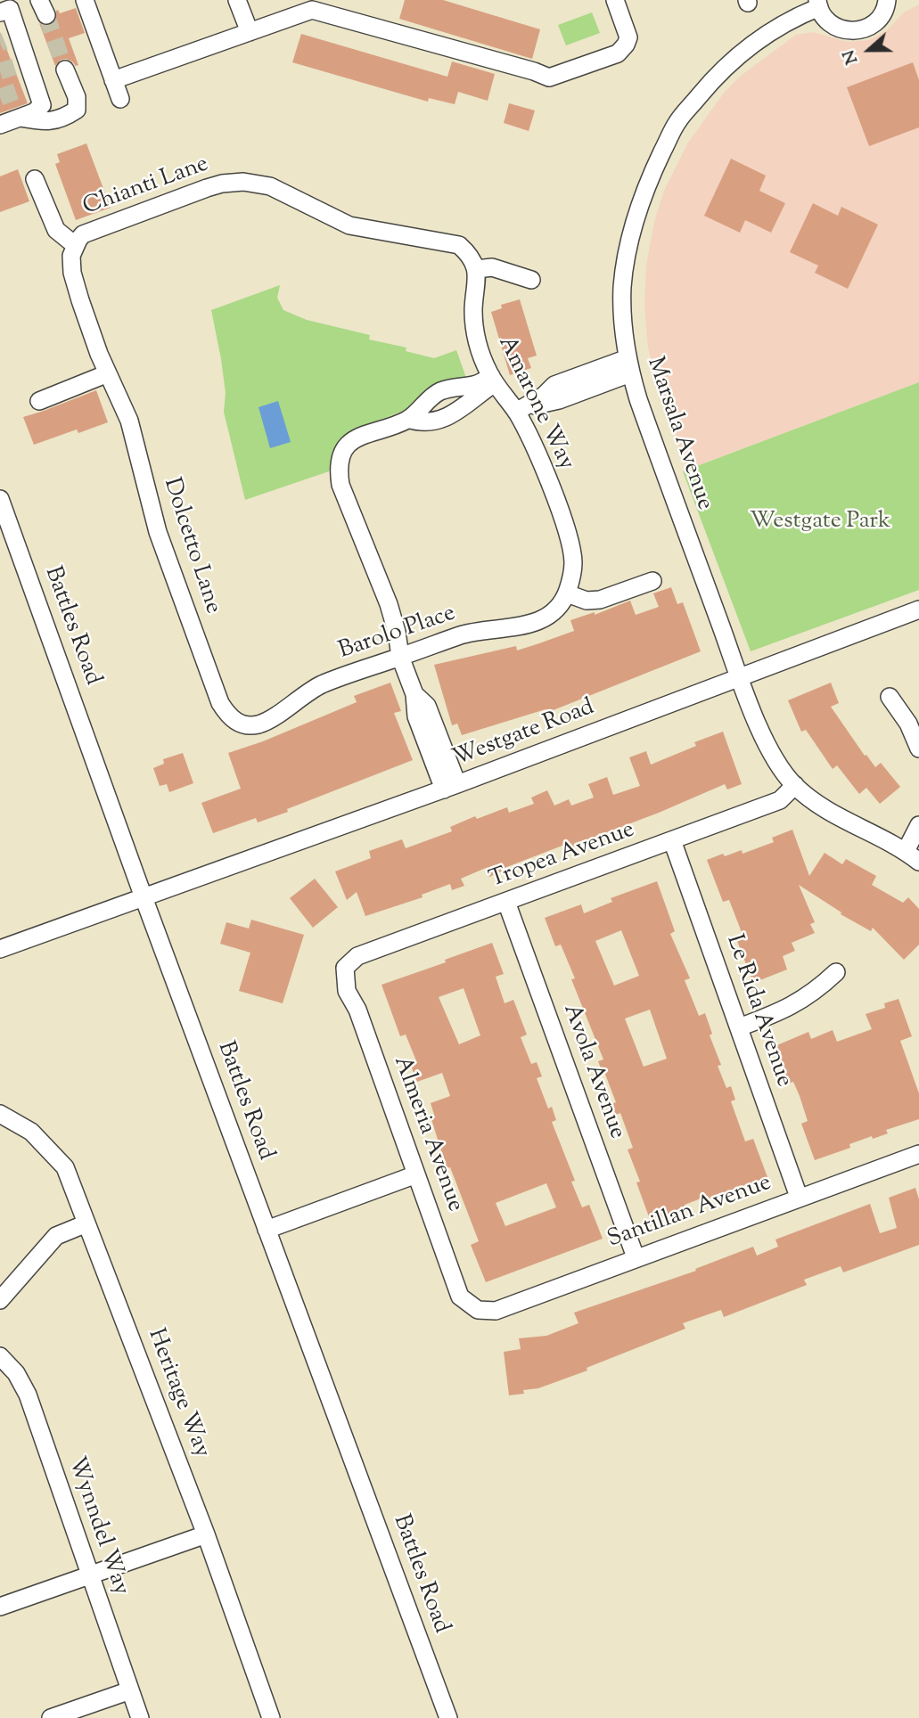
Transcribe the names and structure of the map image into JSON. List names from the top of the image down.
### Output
{
  "streets": {
    "street": [
      "Chianti Lane",
      "Amarone Way",
      "Marsala Avenue",
      "Dolcetto Lane",
      "Battles Road",
      "Barolo Place",
      "Westgate Road",
      "Tropea Avenue",
      "Le Rida Avenue",
      "Avola Avenue",
      "Almeria Avenue",
      "Santillan Avenue",
      "Heritage Way",
      "Wynndel Way"
    ]
  },
  "crossings": [
    ["Chianti Lane", "Amarone Way"],
    ["Chianti Lane", "Dolcetto Lane"],
    ["Amarone Way", "Barolo Place"],
    ["Marsala Avenue", "Westgate Road"],
    ["Marsala Avenue", "Tropea Avenue"],
    ["Dolcetto Lane", "Barolo Place"],
    ["Battles Road", "Westgate Road"],
    ["Tropea Avenue", "Le Rida Avenue"],
    ["Tropea Avenue", "Avola Avenue"],
    ["Tropea Avenue", "Almeria Avenue"],
    ["Le Rida Avenue", "Santillan Avenue"],
    ["Avola Avenue", "Santillan Avenue"],
    ["Almeria Avenue", "Santillan Avenue"]
  ],
  "parks": ["Westgate Park"],
  "north": "left"
}
